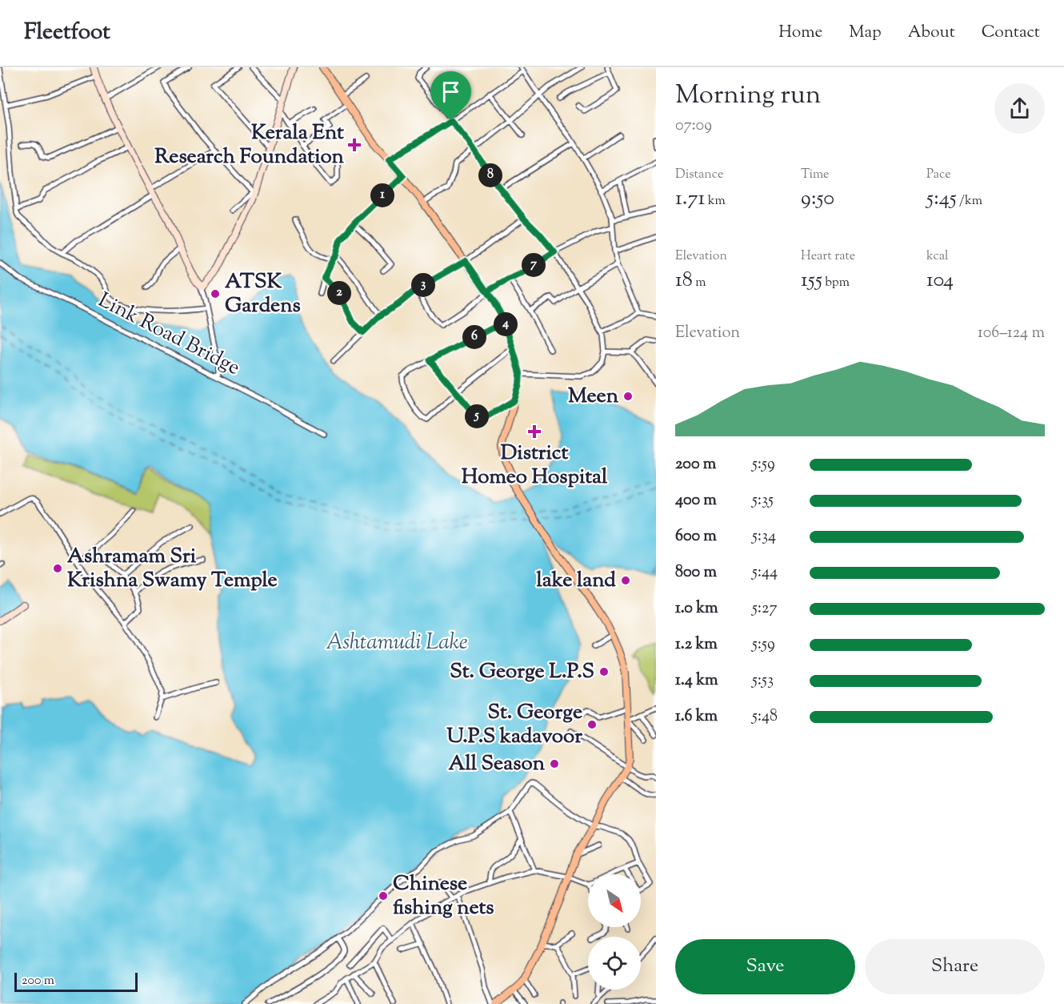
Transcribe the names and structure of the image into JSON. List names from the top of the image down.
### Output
{
  "streets": {
    "street": ["Link Road Bridge"]
  },
  "water": ["Ashtamudi Lake"],
  "places": {
    "health": ["Kerala Ent Research Foundation", "District Homeo Hospital"],
    "other": [
      "ATSK Gardens",
      "Meen",
      "Ashramam Sri Krishna Swamy Temple",
      "lake land",
      "St. George L.P.S",
      "St. George U.P.S kadavoor",
      "All Season",
      "Chinese fishing nets"
    ]
  },
  "scale_bar": "200 m",
  "north": "bottom right",
  "page": {
    "header": "Fleetfoot",
    "nav": [
      "Home",
      "Map",
      "About",
      "Contact"
    ],
    "heading": ["Morning run", "07:09"],
    "stats": [
      ["Distance", "1.71 km"],
      ["Time", "9:50"],
      ["Pace", "5:45 /km"],
      ["Elevation", "18 m"],
      ["Heart rate", "155 bpm"],
      ["kcal", "104"]
    ],
    "pins": [
      "8",
      "1",
      "7",
      "3",
      "2",
      "4",
      "6",
      "5"
    ],
    "chart": ["Elevation", "106–124 m"],
    "list": [
      {
        "name": "200 m",
        "note": "5:59"
      },
      {
        "name": "400 m",
        "note": "5:35"
      },
      {
        "name": "600 m",
        "note": "5:34"
      },
      {
        "name": "800 m",
        "note": "5:44"
      },
      {
        "name": "1.0 km",
        "note": "5:27"
      },
      {
        "name": "1.2 km",
        "note": "5:59"
      },
      {
        "name": "1.4 km",
        "note": "5:53"
      },
      {
        "name": "1.6 km",
        "note": "5:48"
      }
    ],
    "buttons": ["Save", "Share"],
    "scale": "200 m"
  }
}
